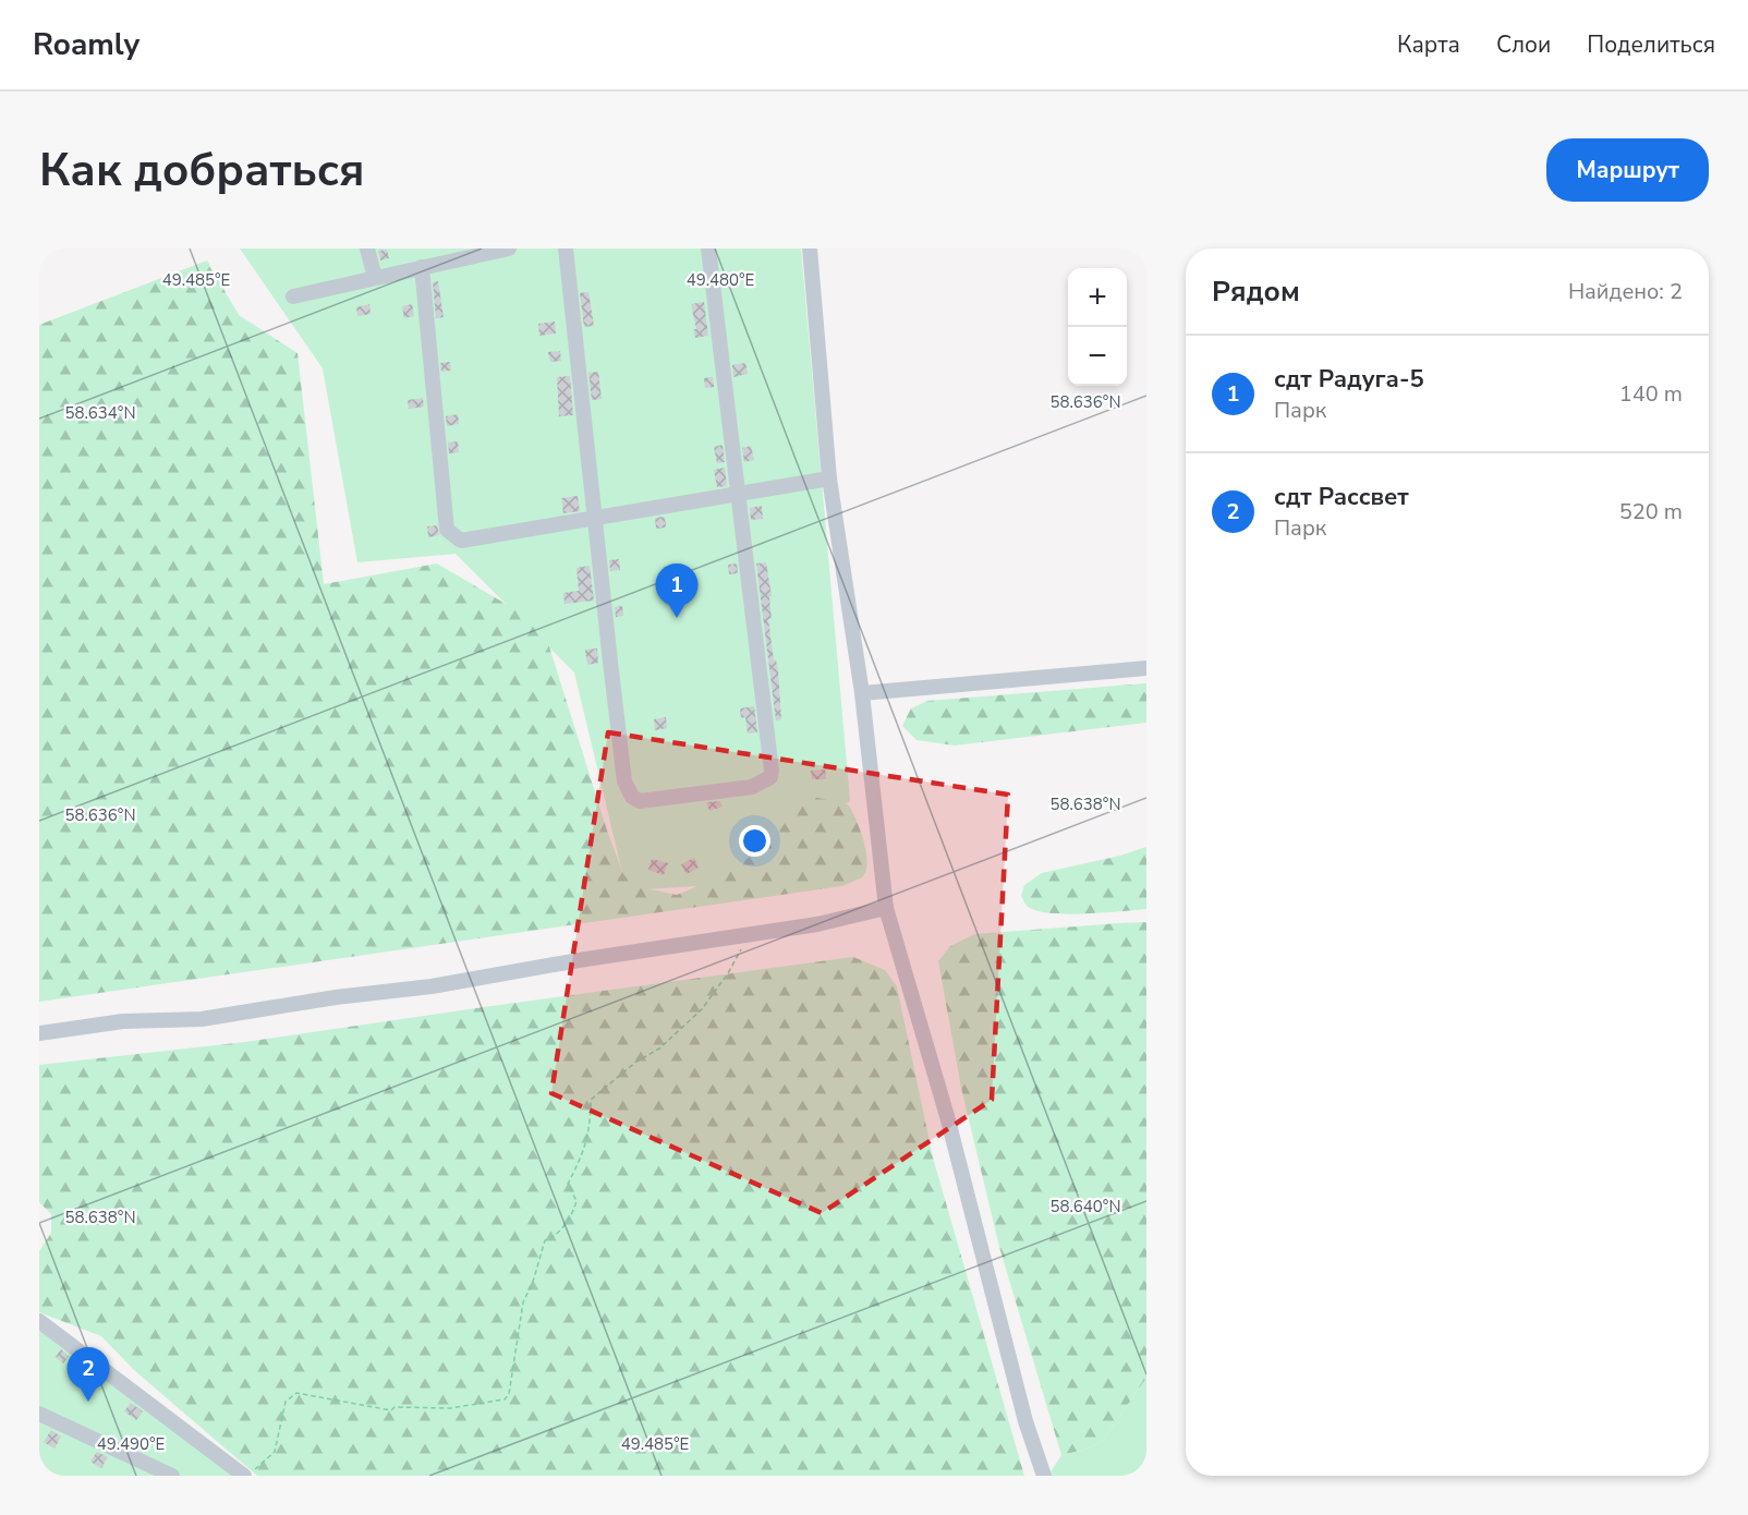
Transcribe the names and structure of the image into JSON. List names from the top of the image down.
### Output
{
  "page": {
    "header": "Roamly",
    "nav": ["Карта", "Слои", "Поделиться"],
    "buttons": "Маршрут",
    "title": "Как добраться",
    "heading": ["Рядом", "Найдено: 2"],
    "map_buttons": ["+", "−"],
    "list": [
      {
        "mark": "1",
        "name": "сдт Радуга-5",
        "note": "Парк",
        "value": "140 m"
      },
      {
        "mark": "2",
        "name": "сдт Рассвет",
        "note": "Парк",
        "value": "520 m"
      }
    ],
    "pins": ["1", "2"]
  },
  "coordinates": [
    "49.485°E",
    "49.480°E",
    "58.636°N",
    "58.634°N",
    "58.638°N",
    "58.640°N",
    "49.490°E"
  ]
}
